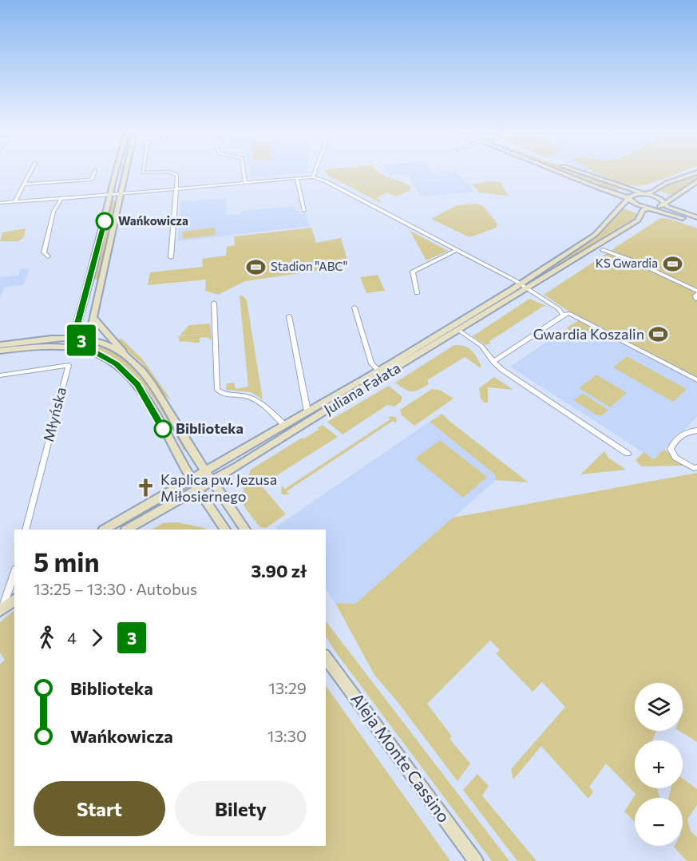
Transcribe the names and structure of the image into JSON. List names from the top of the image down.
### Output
{
  "streets": {
    "street": ["Juliana Fałata", "Młyńska", "Aleja Monte Cassino"]
  },
  "places": {
    "other": ["Wańkowicza", "Biblioteka"],
    "sports": ["KS Gwardia", "Stadion \"ABC\"", "Gwardia Koszalin"],
    "church": ["Kaplica pw. Jezusa Miłosiernego"]
  },
  "lines": ["bus line 3"],
  "page": {
    "on_map": "3",
    "heading": ["5 min", "13:25 – 13:30 · Autobus", "3.90 zł"],
    "legs": ["4", "3"],
    "list": [
      {
        "name": "Biblioteka",
        "value": "13:29"
      },
      {
        "name": "Wańkowicza",
        "value": "13:30"
      }
    ],
    "map_buttons": ["+", "−"],
    "buttons": ["Start", "Bilety"]
  }
}
